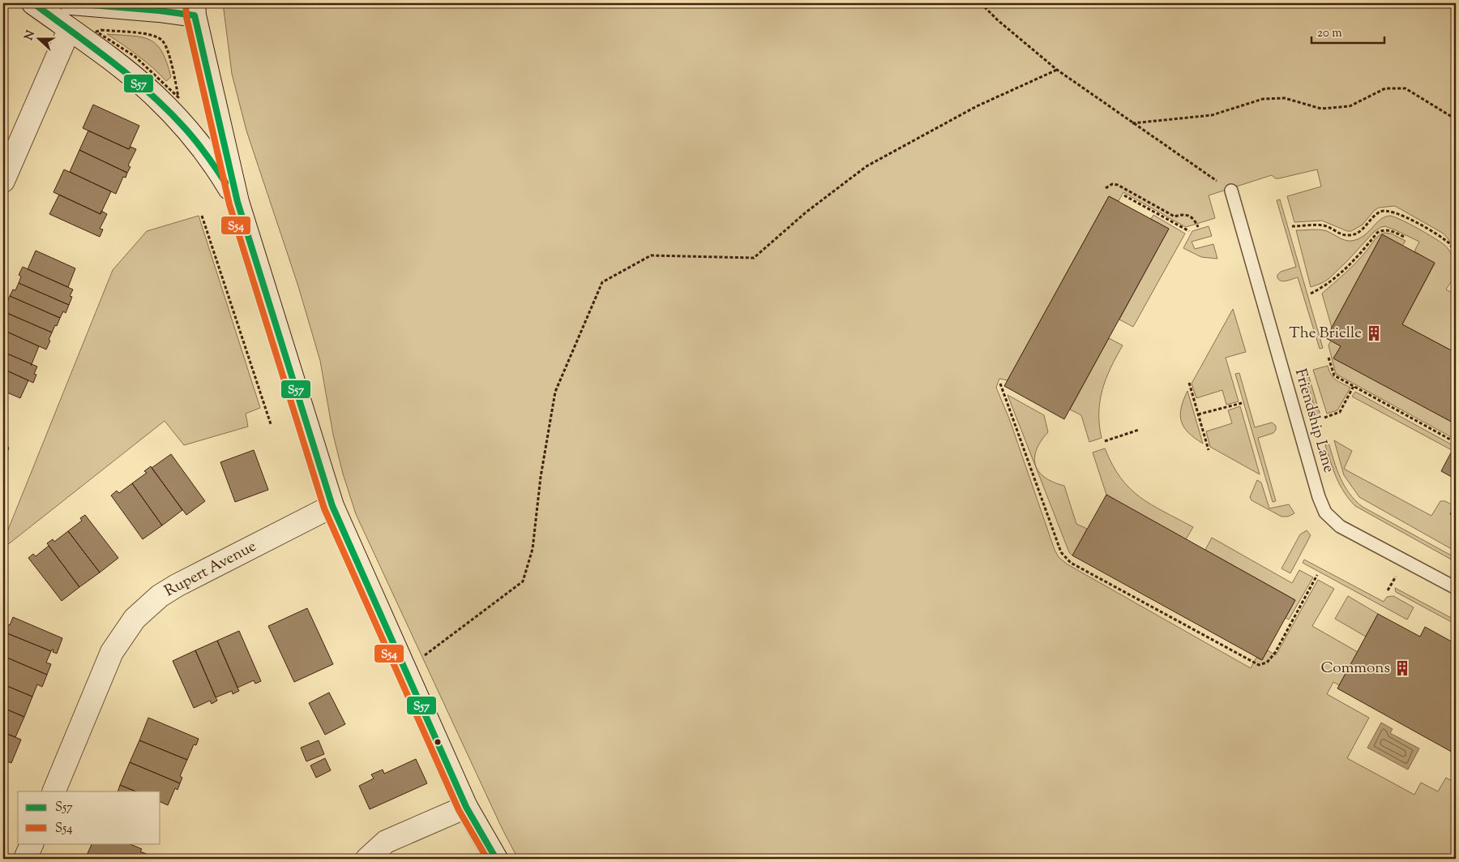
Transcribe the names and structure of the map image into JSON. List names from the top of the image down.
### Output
{
  "streets": {
    "street": ["Rupert Avenue"],
    "lane": ["Friendship Lane"]
  },
  "places": {
    "building": ["The Brielle", "Commons"]
  },
  "lines": ["transit line S57", "transit line S54"],
  "legend": ["S57", "S54"],
  "scale_bar": "20 m",
  "north": "left"
}
